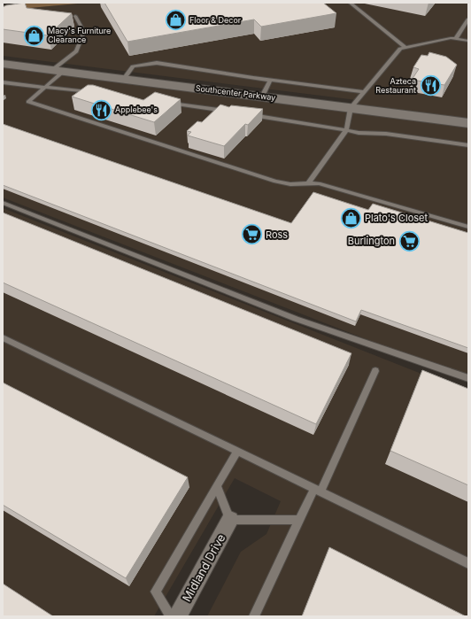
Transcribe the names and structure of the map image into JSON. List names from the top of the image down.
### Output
{
  "streets": {
    "main road": ["Southcenter Parkway"],
    "street": ["Midland Drive"]
  },
  "places": {
    "shop": ["Floor & Decor", "Macy's Furniture Clearance", "Plato's Closet"],
    "restaurant": ["Azteca Restaurant", "Applebee's"],
    "supermarket": ["Ross", "Burlington"]
  }
}
